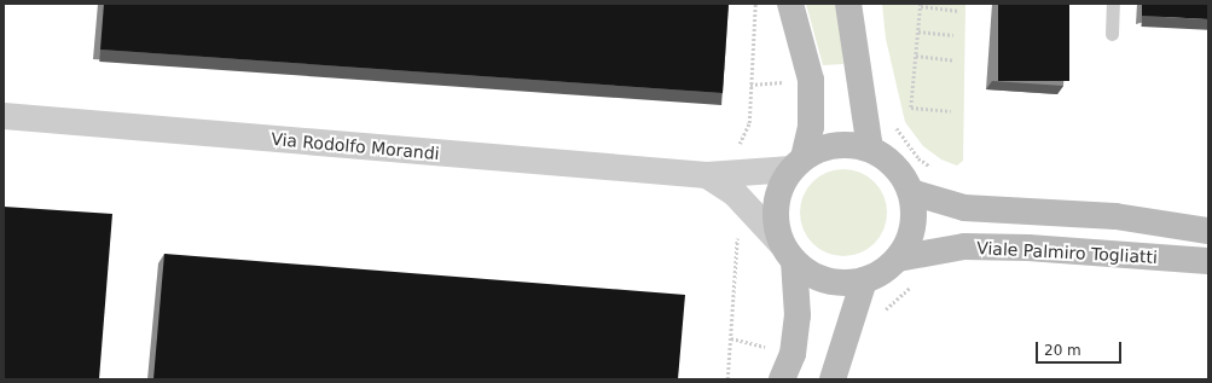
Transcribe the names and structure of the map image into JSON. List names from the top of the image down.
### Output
{
  "streets": {
    "main road": ["Viale Palmiro Togliatti"],
    "street": ["Via Rodolfo Morandi"]
  },
  "crossings": [
    ["Via Rodolfo Morandi", "Viale Palmiro Togliatti"]
  ],
  "scale_bar": "20 m"
}
